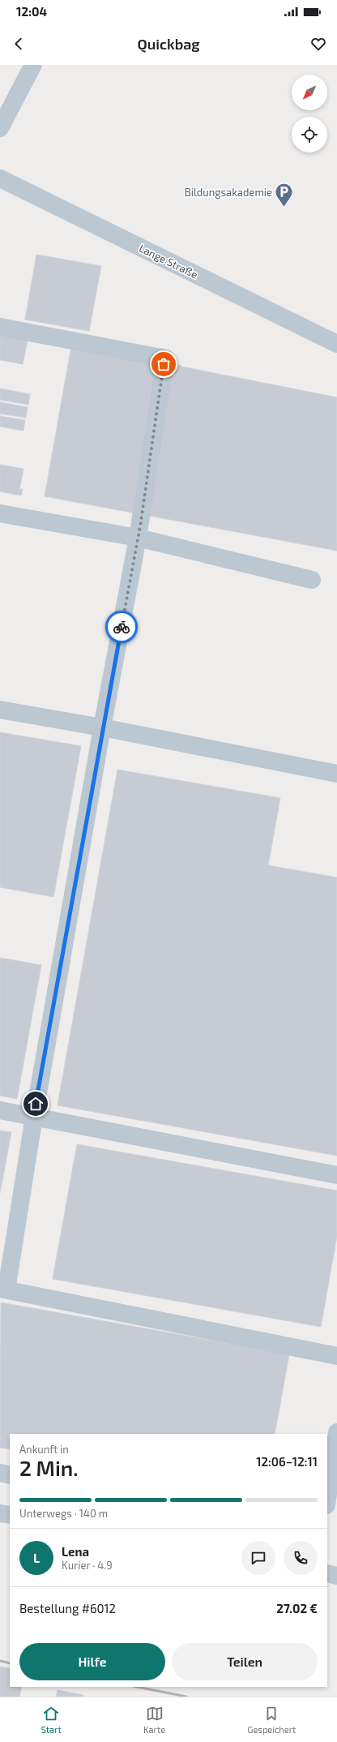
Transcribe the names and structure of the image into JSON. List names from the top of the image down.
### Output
{
  "streets": {
    "street": ["Lange Straße"]
  },
  "places": {
    "parking": ["Bildungsakademie"]
  },
  "north": "bottom left",
  "page": {
    "status": "12:04",
    "header": "Quickbag",
    "heading": ["2 Min.", "Ankunft in", "12:06–12:11"],
    "panel": [
      "Lena",
      "Kurier · 4.9",
      "Bestellung #6012",
      "27.02 €"
    ],
    "bar": "Unterwegs · 140 m",
    "round": "L",
    "buttons": ["Hilfe", "Teilen"],
    "tabs": ["Start", "Karte", "Gespeichert"]
  }
}
